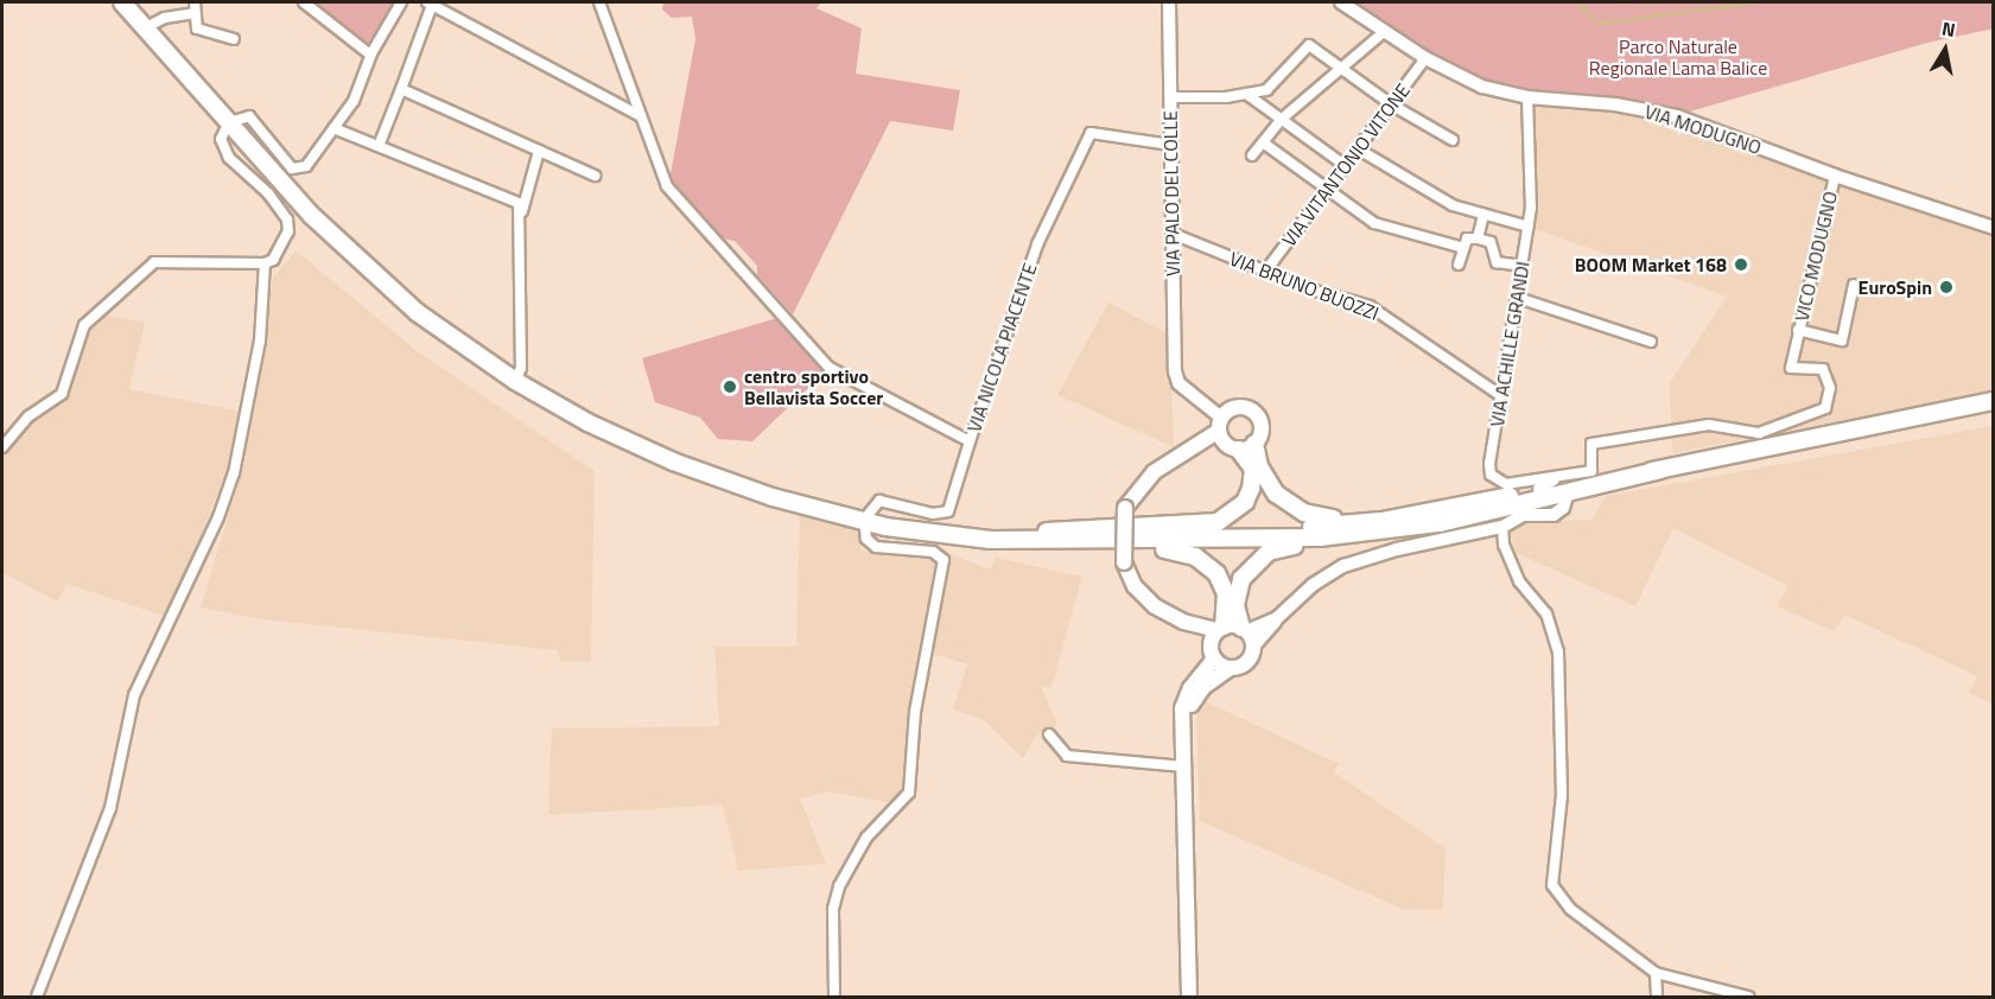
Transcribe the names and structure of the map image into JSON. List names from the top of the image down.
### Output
{
  "streets": {
    "street": [
      "VIA MODUGNO",
      "VIA VITANTONIO VITONE",
      "VIA PALO DEL COLLE",
      "VICO MODUGNO",
      "VIA BRUNO BUOZZI",
      "VIA ACHILLE GRANDI",
      "VIA NICOLA PIACENTE"
    ]
  },
  "crossings": [
    ["VIA MODUGNO", "VIA VITANTONIO VITONE"],
    ["VIA MODUGNO", "VICO MODUGNO"],
    ["VIA MODUGNO", "VIA ACHILLE GRANDI"],
    ["VIA VITANTONIO VITONE", "VIA BRUNO BUOZZI"],
    ["VIA PALO DEL COLLE", "VIA BRUNO BUOZZI"],
    ["VIA PALO DEL COLLE", "VIA NICOLA PIACENTE"],
    ["VICO MODUGNO", "VIA ACHILLE GRANDI"],
    ["VIA BRUNO BUOZZI", "VIA ACHILLE GRANDI"]
  ],
  "parks": ["Parco Naturale Regionale Lama Balice"],
  "places": ["BOOM Market 168", "EuroSpin", "centro sportivo Bellavista Soccer"],
  "north": "top"
}
